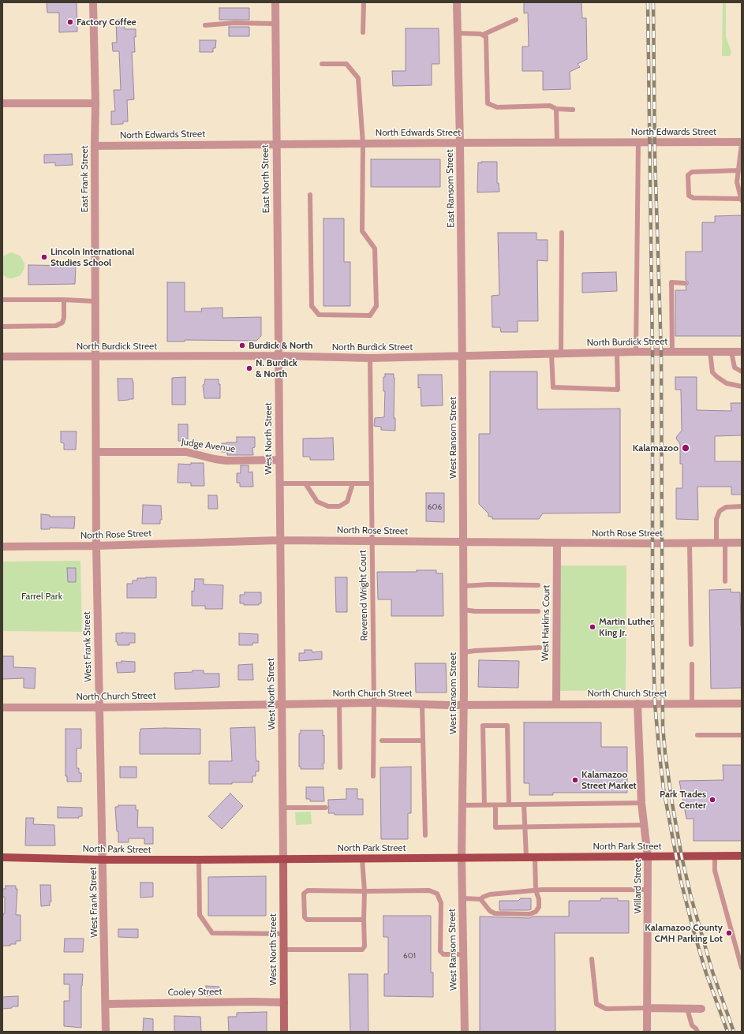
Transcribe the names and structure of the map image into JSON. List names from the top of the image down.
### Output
{
  "streets": {
    "main road": ["North Park Street"],
    "street": [
      "North Edwards Street",
      "East Frank Street",
      "East North Street",
      "East Ransom Street",
      "North Burdick Street",
      "West Ransom Street",
      "West North Street",
      "Judge Avenue",
      "North Rose Street",
      "West Harkins Court",
      "West Frank Street",
      "North Church Street",
      "Willard Street",
      "Cooley Street"
    ],
    "lane": ["Reverend Wright Court"]
  },
  "crossings": [
    ["North Edwards Street", "East Frank Street"],
    ["North Edwards Street", "East North Street"],
    ["North Edwards Street", "East Ransom Street"],
    ["East Frank Street", "North Burdick Street"],
    ["East Frank Street", "West Frank Street"],
    ["East North Street", "North Burdick Street"],
    ["East North Street", "West North Street"],
    ["East Ransom Street", "North Burdick Street"],
    ["East Ransom Street", "West Ransom Street"],
    ["North Burdick Street", "West Ransom Street"],
    ["North Burdick Street", "West North Street"],
    ["North Burdick Street", "Reverend Wright Court"],
    ["North Burdick Street", "West Frank Street"],
    ["West Ransom Street", "North Rose Street"],
    ["West Ransom Street", "North Church Street"],
    ["West Ransom Street", "North Park Street"],
    ["West North Street", "Judge Avenue"],
    ["West North Street", "North Rose Street"],
    ["West North Street", "North Church Street"],
    ["West North Street", "North Park Street"],
    ["West North Street", "Cooley Street"],
    ["Judge Avenue", "West Frank Street"],
    ["North Rose Street", "Reverend Wright Court"],
    ["North Rose Street", "West Harkins Court"],
    ["North Rose Street", "West Frank Street"],
    ["Reverend Wright Court", "North Church Street"],
    ["West Harkins Court", "North Church Street"],
    ["West Frank Street", "North Church Street"],
    ["West Frank Street", "North Park Street"],
    ["West Frank Street", "Cooley Street"],
    ["North Church Street", "Willard Street"],
    ["North Park Street", "Willard Street"]
  ],
  "parks": ["Farrel Park"],
  "places": [
    "Factory Coffee",
    "Lincoln International Studies School",
    "Burdick & North",
    "N. Burdick & North",
    "Kalamazoo",
    "Martin Luther King Jr.",
    "Kalamazoo Street Market",
    "Park Trades Center",
    "Kalamazoo County CMH Parking Lot"
  ],
  "house_numbers": ["606", "601"]
}
